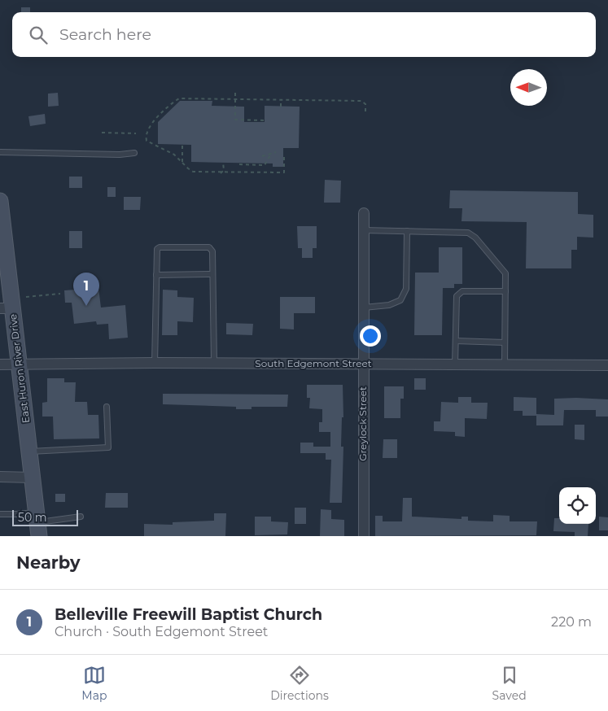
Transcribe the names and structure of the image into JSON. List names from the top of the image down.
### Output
{
  "streets": {
    "main road": ["East Huron River Drive"],
    "street": ["South Edgemont Street", "Greylock Street"]
  },
  "crossings": [
    ["South Edgemont Street", "East Huron River Drive"],
    ["South Edgemont Street", "Greylock Street"]
  ],
  "scale_bar": "50 m",
  "north": "left",
  "page": {
    "search": "Search here",
    "pins": "1",
    "scale": "50 m",
    "heading": "Nearby",
    "list": [
      {
        "mark": "1",
        "name": "Belleville Freewill Baptist Church",
        "note": "Church · South Edgemont Street",
        "value": "220 m"
      }
    ],
    "nav": ["Map", "Directions", "Saved"]
  }
}
